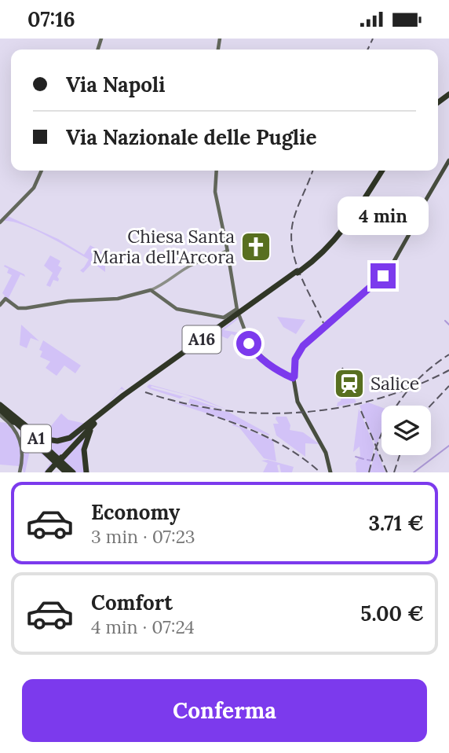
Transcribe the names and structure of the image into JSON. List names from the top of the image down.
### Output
{
  "streets": {
    "highway": ["A16", "A1"]
  },
  "places": {
    "church": ["Chiesa Santa Maria dell'Arcora"],
    "station": ["Salice"]
  },
  "page": {
    "status": "07:16",
    "banner": ["Via Napoli", "Via Nazionale delle Puglie"],
    "bubble": "4 min",
    "list": [
      {
        "name": "Economy",
        "note": "3 min · 07:23",
        "value": "3.71 €"
      },
      {
        "name": "Comfort",
        "note": "4 min · 07:24",
        "value": "5.00 €"
      }
    ],
    "buttons": "Conferma"
  }
}
